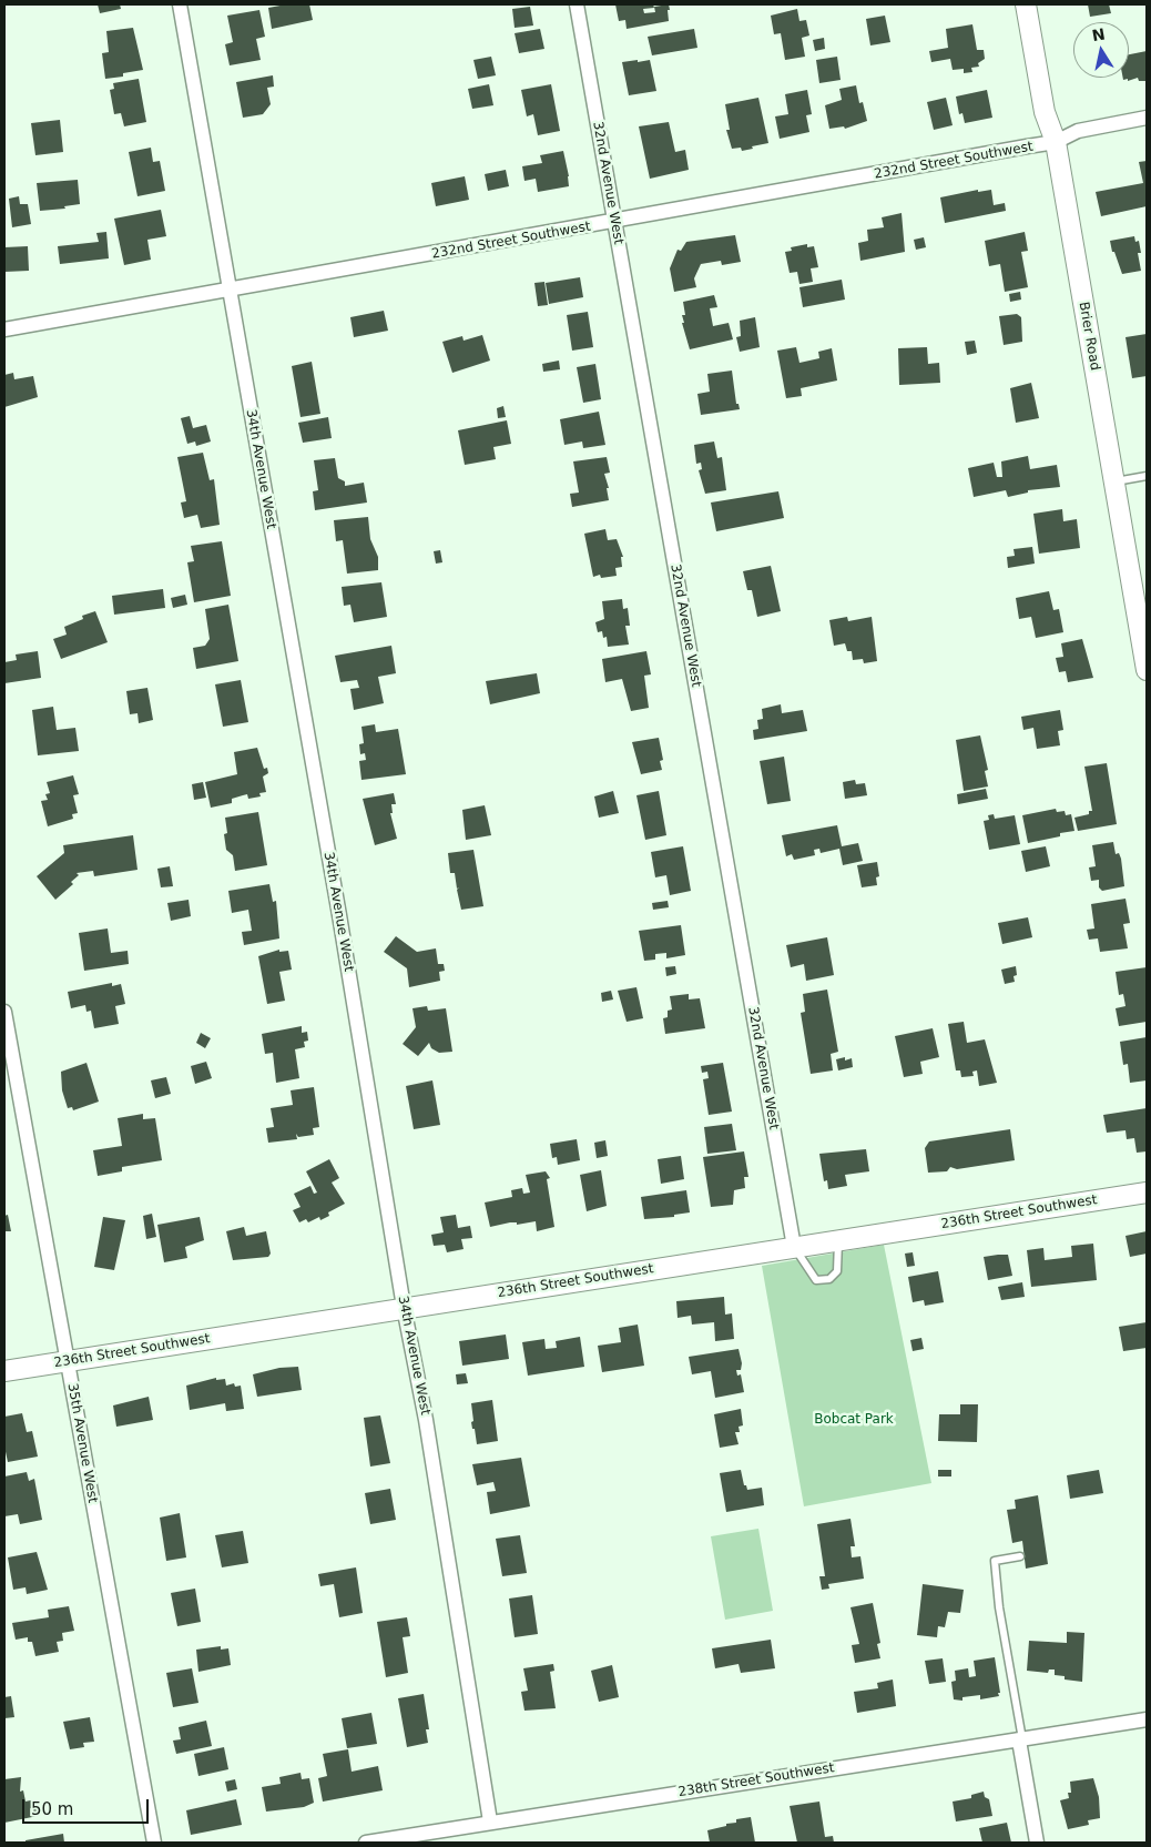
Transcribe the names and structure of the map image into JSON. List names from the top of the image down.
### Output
{
  "streets": {
    "street": [
      "232nd Street Southwest",
      "32nd Avenue West",
      "Brier Road",
      "34th Avenue West",
      "236th Street Southwest",
      "35th Avenue West",
      "238th Street Southwest"
    ]
  },
  "crossings": [
    ["232nd Street Southwest", "32nd Avenue West"],
    ["232nd Street Southwest", "Brier Road"],
    ["232nd Street Southwest", "34th Avenue West"],
    ["32nd Avenue West", "236th Street Southwest"],
    ["34th Avenue West", "236th Street Southwest"],
    ["34th Avenue West", "238th Street Southwest"],
    ["236th Street Southwest", "35th Avenue West"]
  ],
  "parks": ["Bobcat Park"],
  "scale_bar": "50 m",
  "north": "top"
}
